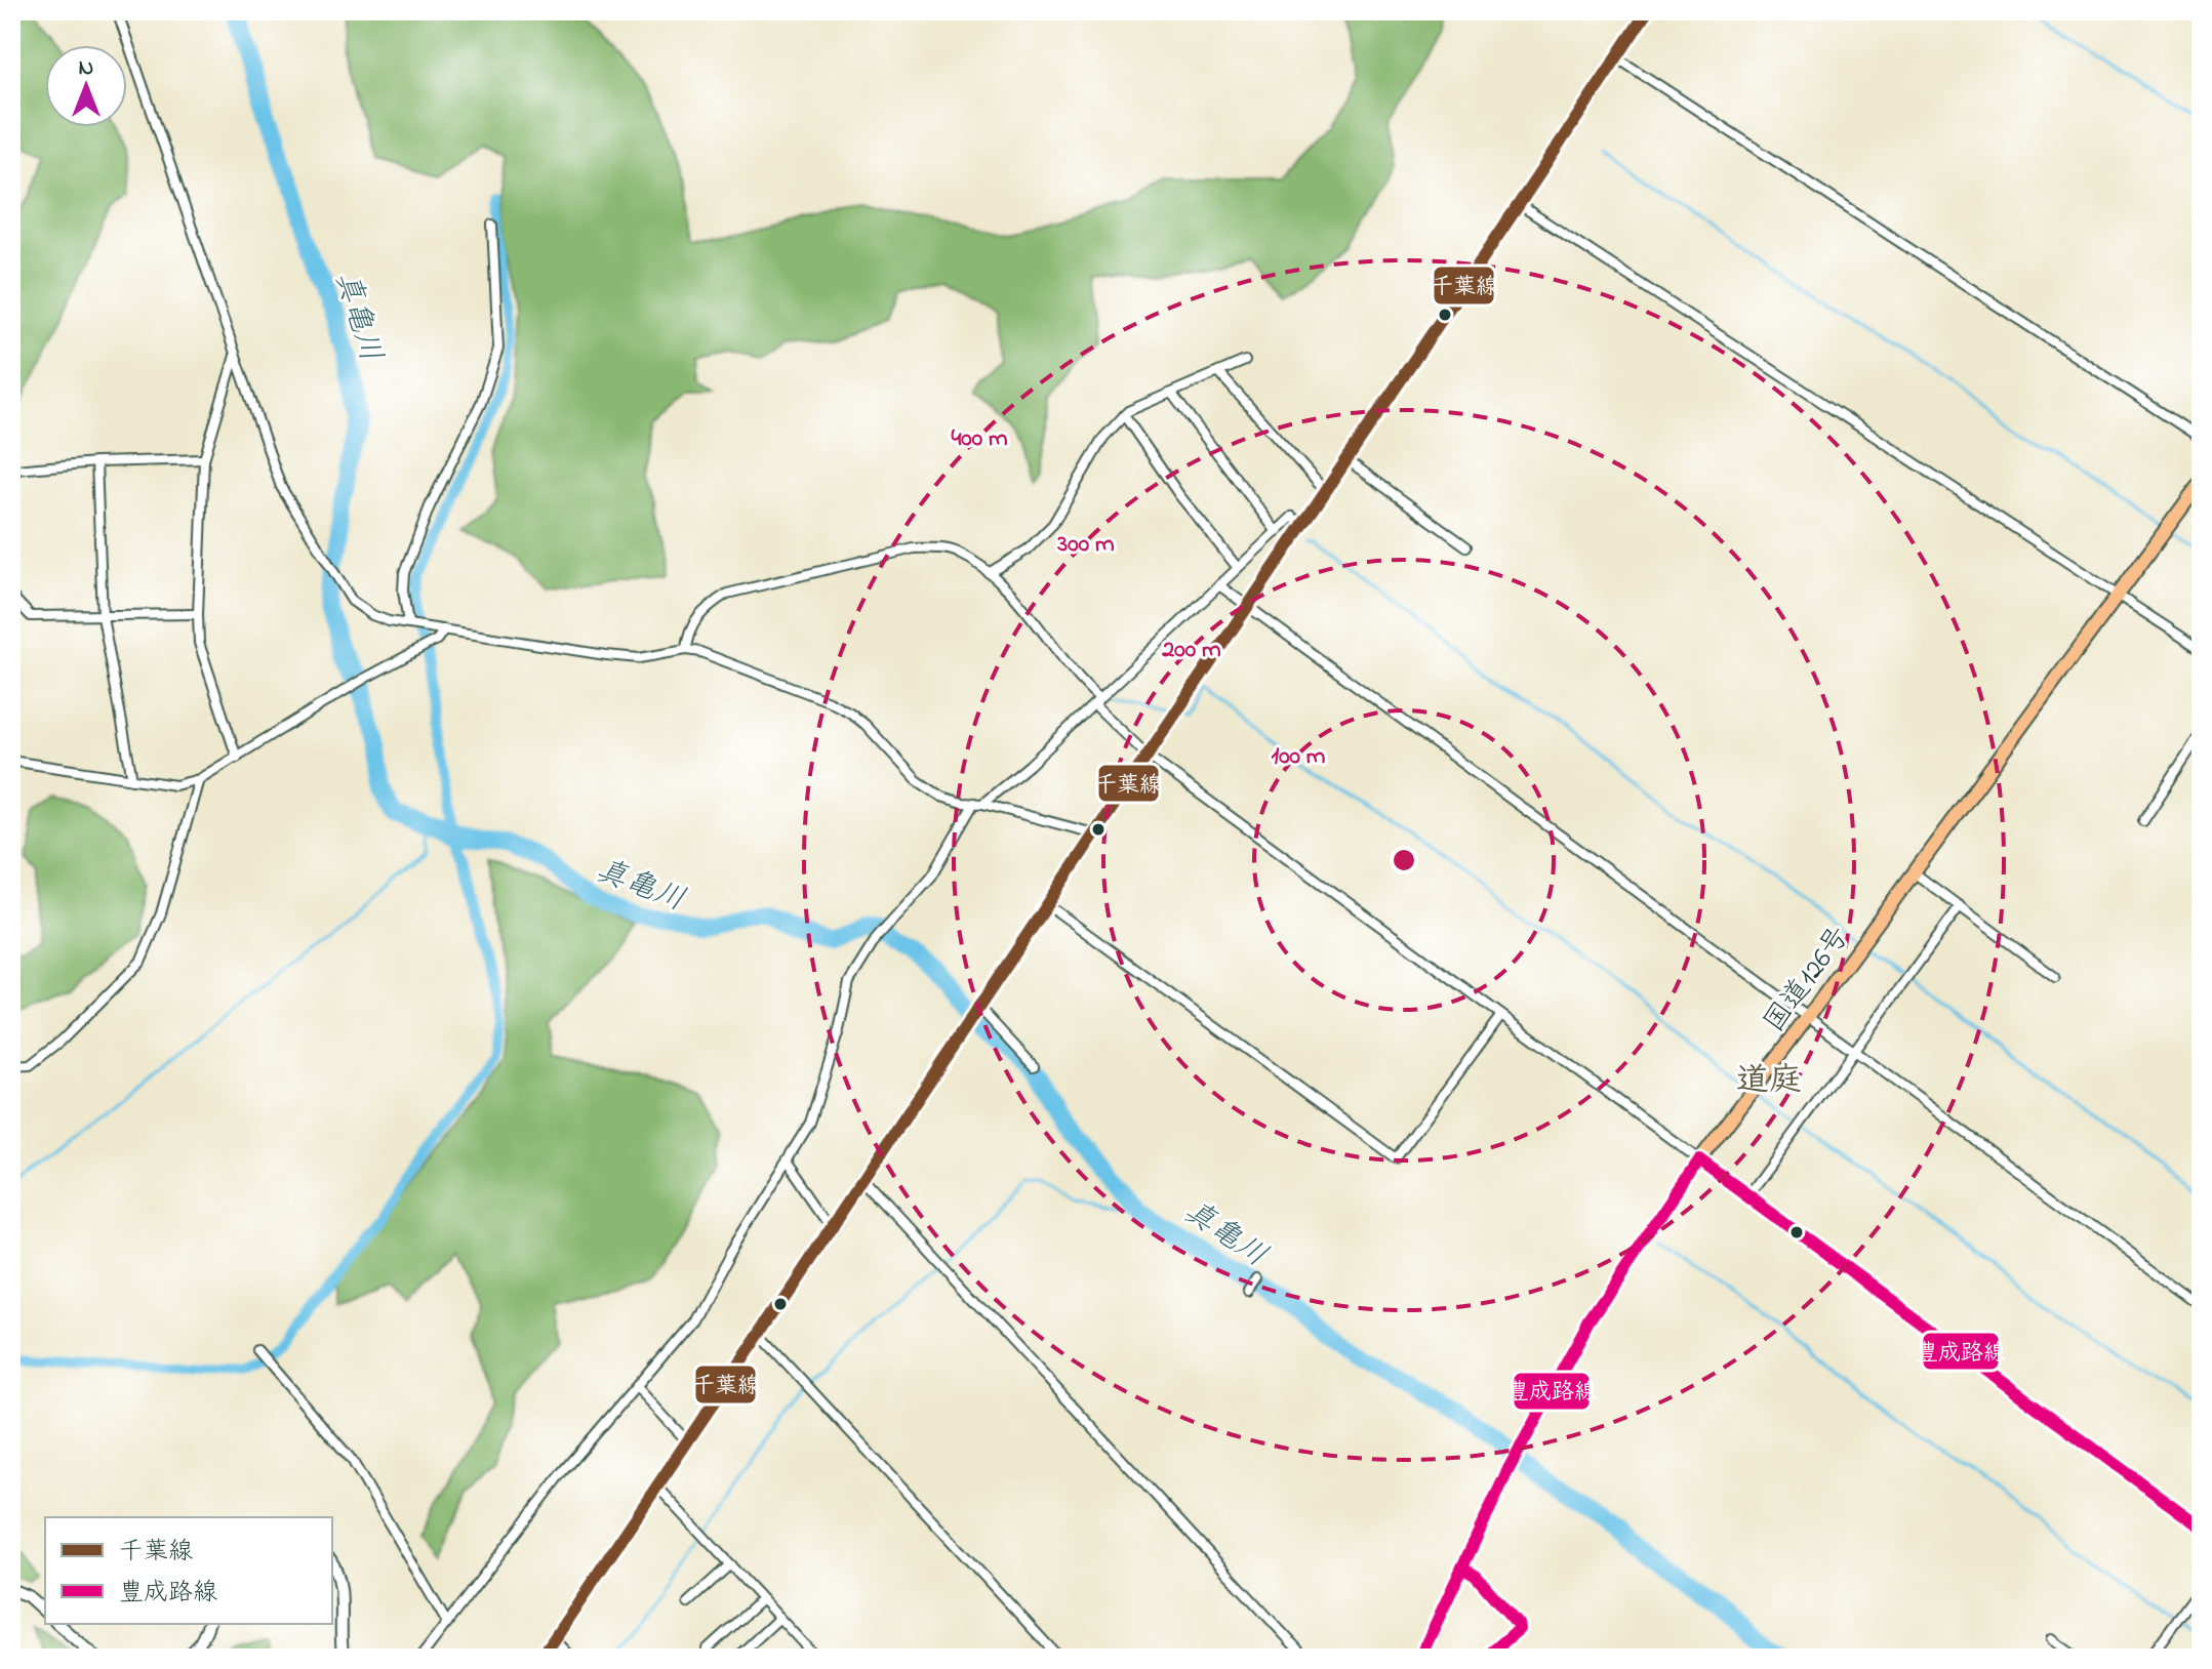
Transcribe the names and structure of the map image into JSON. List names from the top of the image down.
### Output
{
  "streets": {
    "highway": ["国道126号"]
  },
  "districts": ["道庭"],
  "water": ["真亀川"],
  "lines": ["transit line 千葉線", "transit line 豊成路線"],
  "legend": ["千葉線", "豊成路線"],
  "north": "top",
  "rings": [
    "400 m",
    "300 m",
    "200 m",
    "100 m"
  ]
}
